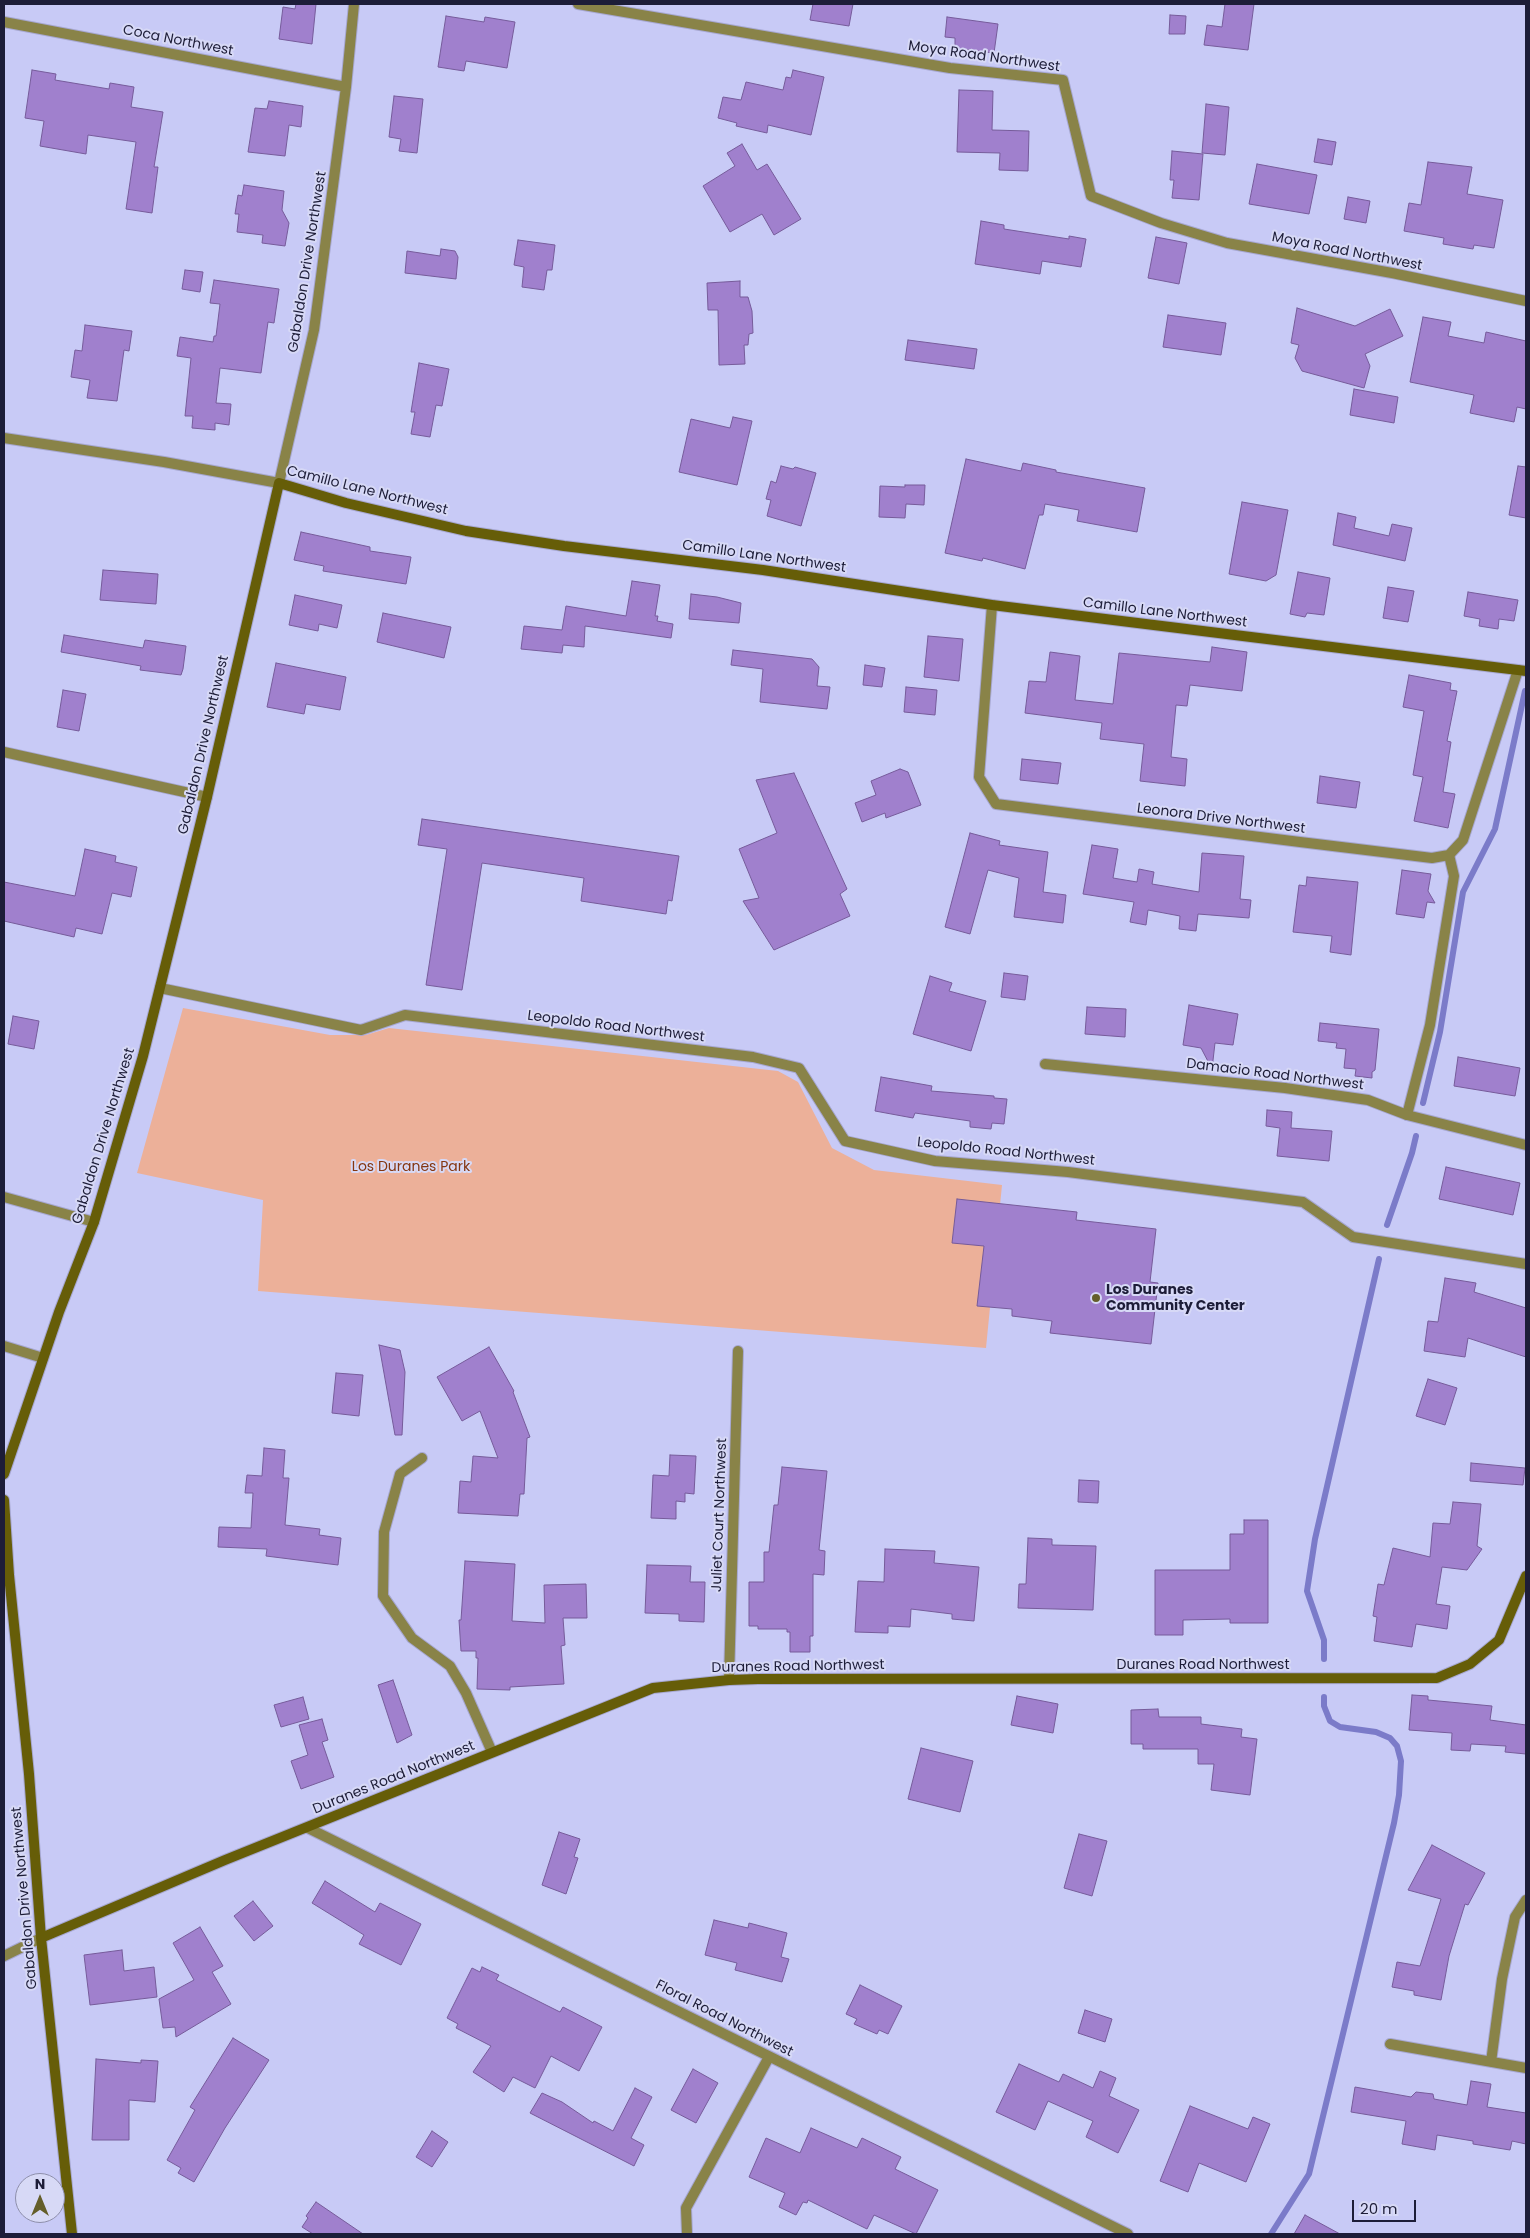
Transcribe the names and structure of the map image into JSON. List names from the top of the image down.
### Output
{
  "streets": {
    "street": [
      "Coca Northwest",
      "Moya Road Northwest",
      "Gabaldon Drive Northwest",
      "Camillo Lane Northwest",
      "Leonora Drive Northwest",
      "Leopoldo Road Northwest",
      "Damacio Road Northwest",
      "Juliet Court Northwest",
      "Duranes Road Northwest",
      "Floral Road Northwest"
    ]
  },
  "crossings": [
    ["Coca Northwest", "Gabaldon Drive Northwest"],
    ["Gabaldon Drive Northwest", "Camillo Lane Northwest"],
    ["Gabaldon Drive Northwest", "Leopoldo Road Northwest"],
    ["Gabaldon Drive Northwest", "Duranes Road Northwest"],
    ["Camillo Lane Northwest", "Leonora Drive Northwest"],
    ["Juliet Court Northwest", "Duranes Road Northwest"],
    ["Duranes Road Northwest", "Floral Road Northwest"]
  ],
  "parks": ["Los Duranes Park"],
  "places": ["Los Duranes Community Center"],
  "scale_bar": "20 m",
  "north": "top"
}
